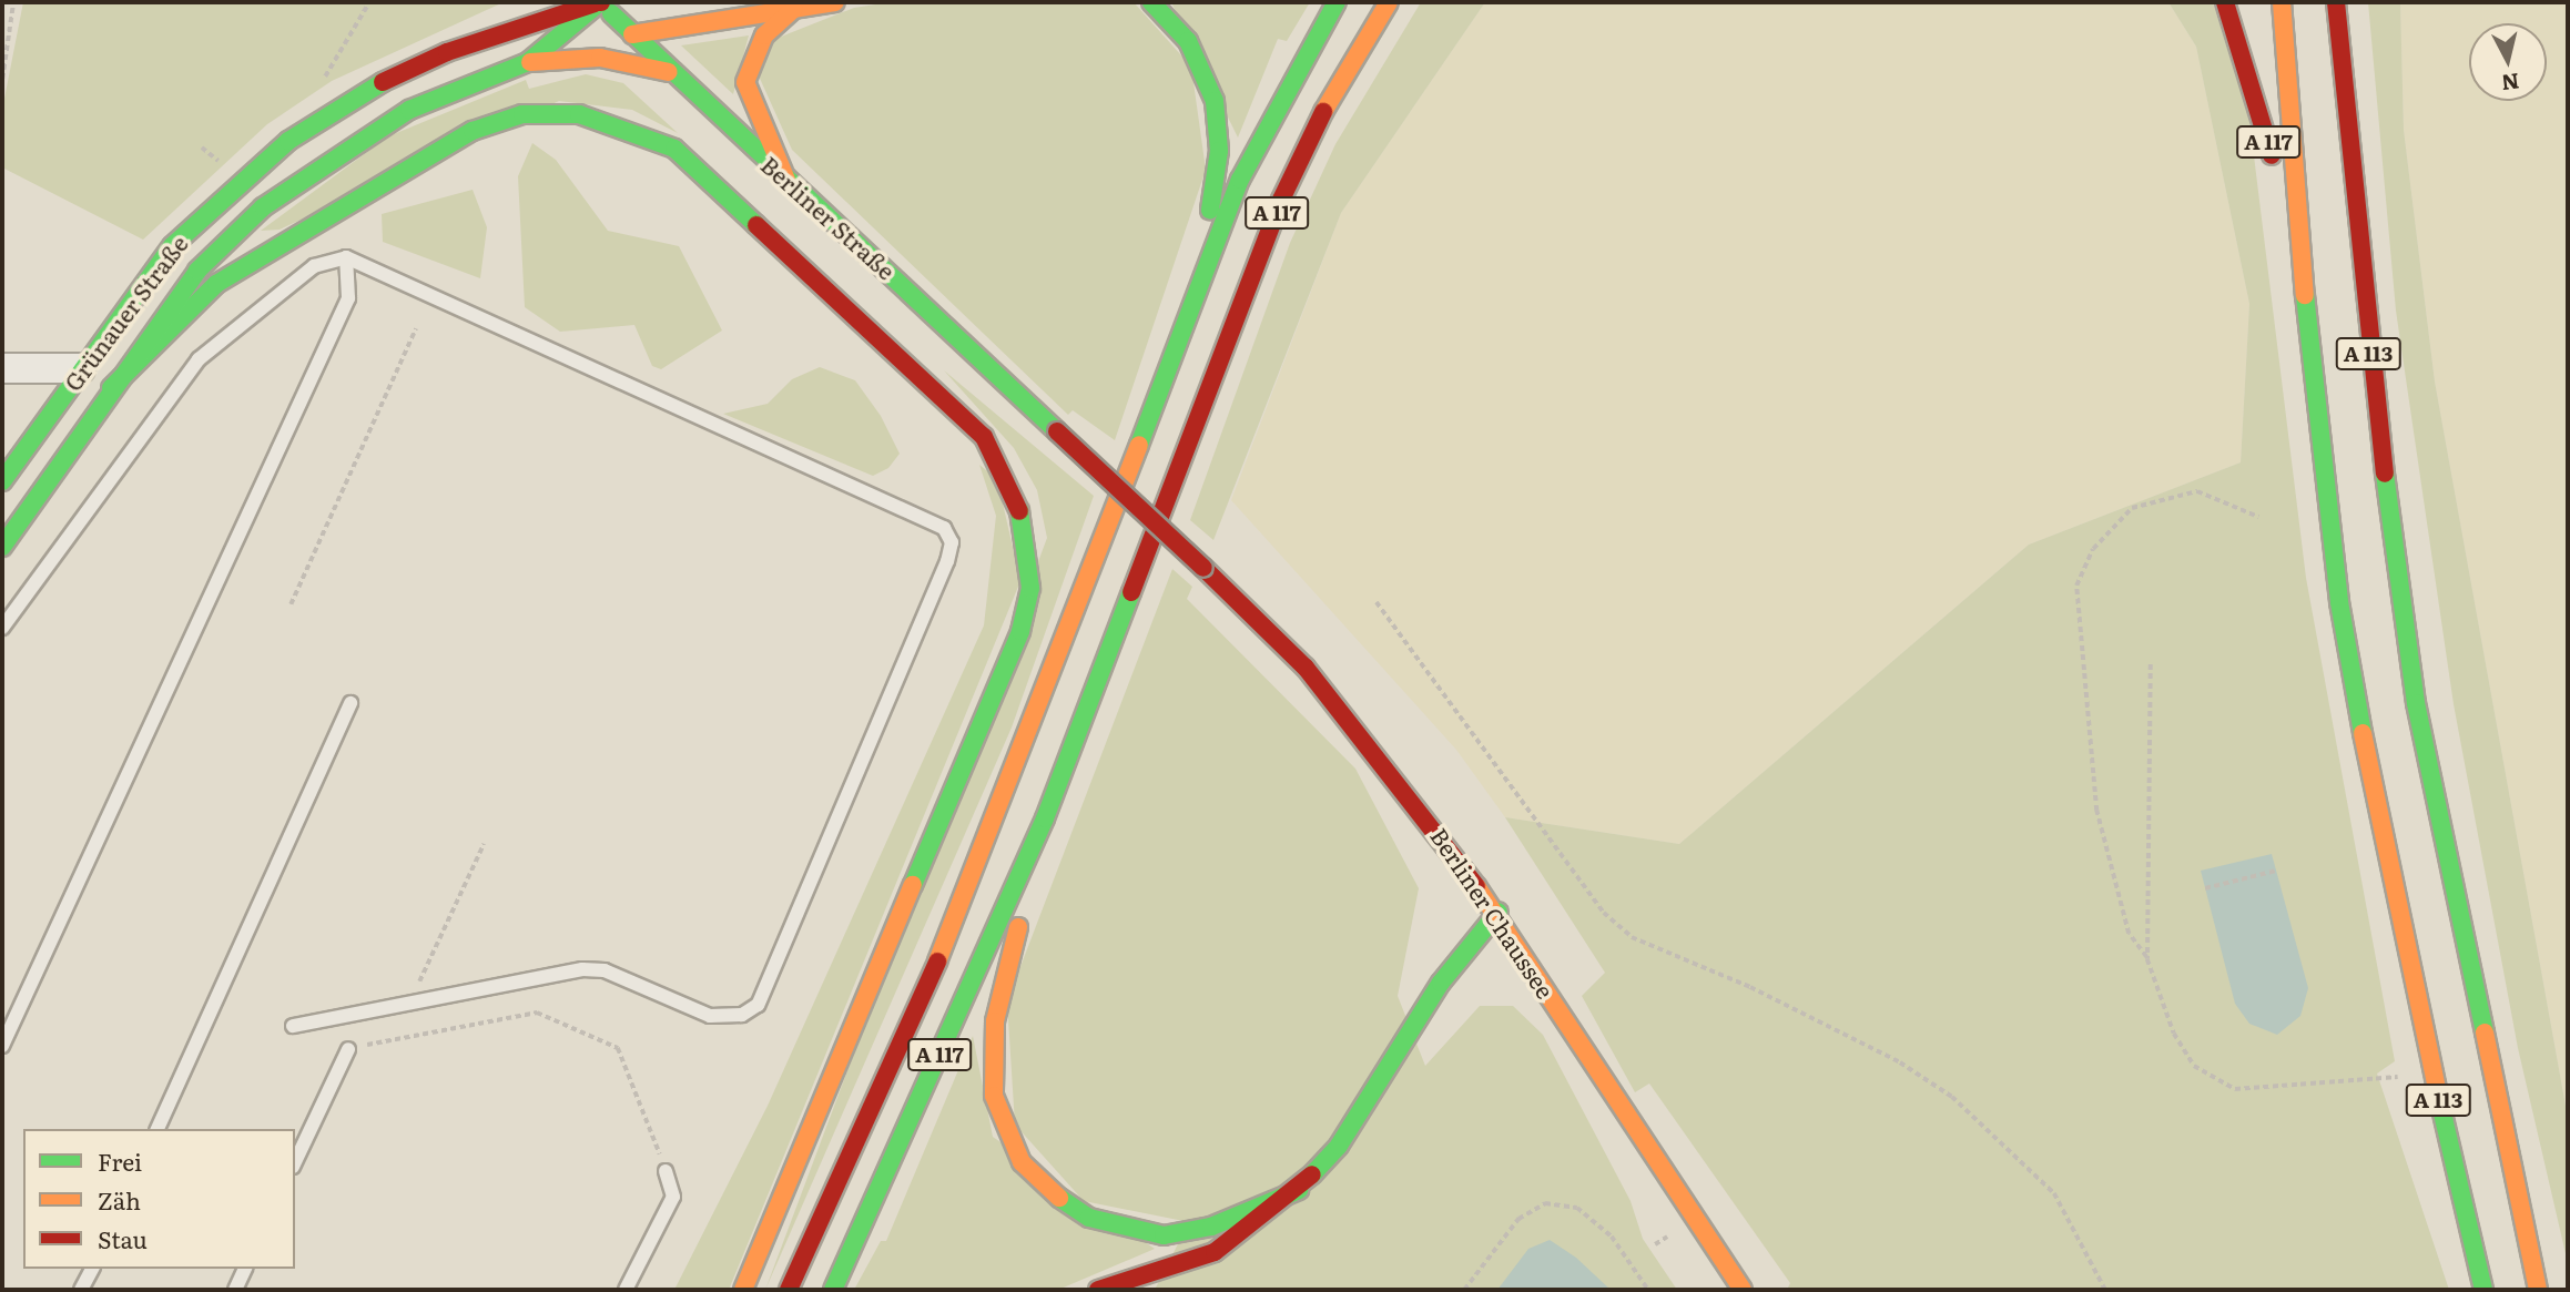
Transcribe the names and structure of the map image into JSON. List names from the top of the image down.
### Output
{
  "streets": {
    "main road": [
      "A 117",
      "Berliner Straße",
      "Grünauer Straße",
      "A 113",
      "Berliner Chaussee"
    ]
  },
  "crossings": [
    ["A 117", "A 113"],
    ["Berliner Straße", "Grünauer Straße"],
    ["Berliner Straße", "Berliner Chaussee"]
  ],
  "legend": ["Frei", "Zäh", "Stau"],
  "north": "bottom"
}
